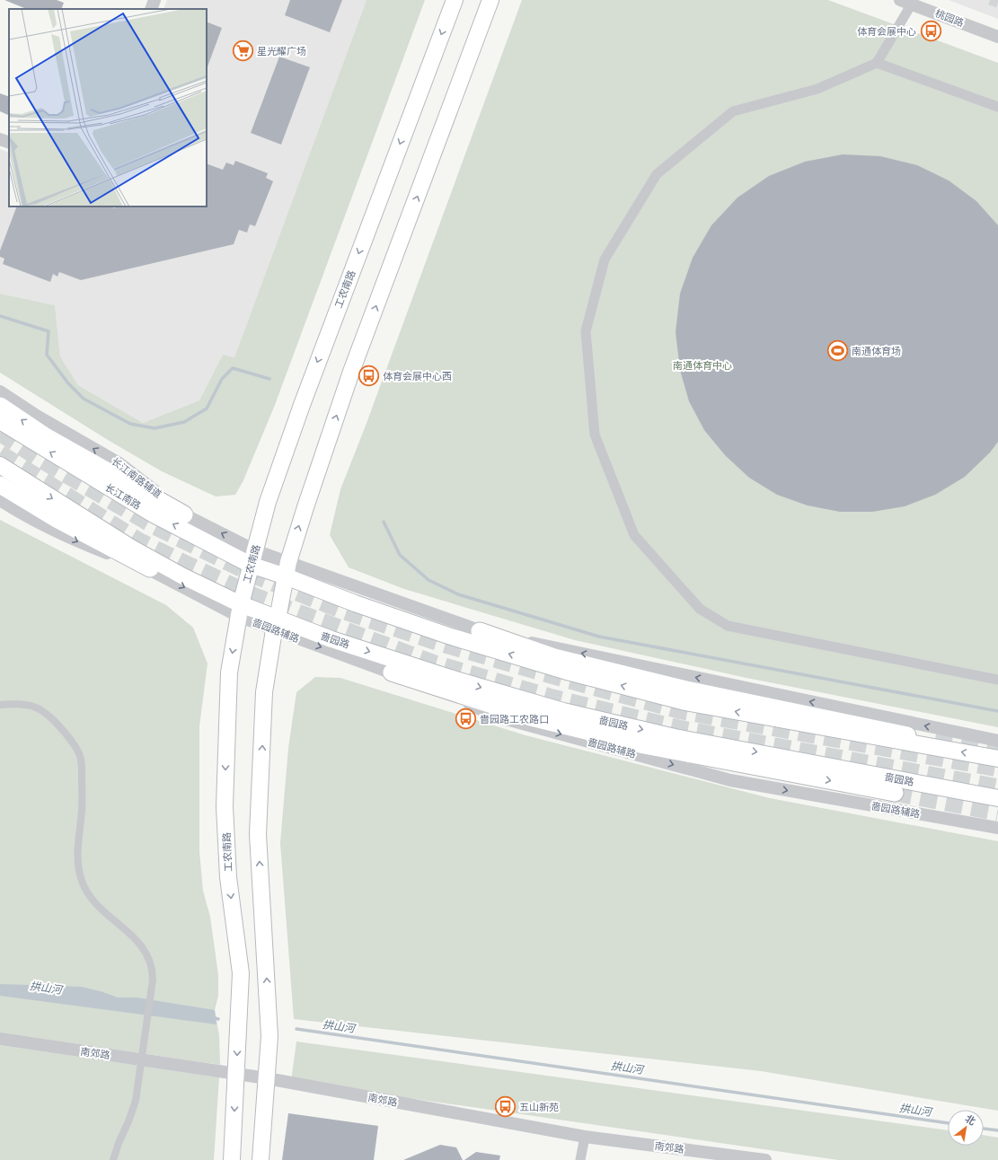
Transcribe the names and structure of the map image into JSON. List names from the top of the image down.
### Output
{
  "streets": {
    "main road": ["工农南路", "长江南路", "啬园路"],
    "street": [
      "桃园路",
      "长江南路辅道",
      "啬园路辅路",
      "南郊路"
    ]
  },
  "crossings": [
    ["工农南路", "长江南路辅道"],
    ["工农南路", "长江南路"],
    ["工农南路", "啬园路"],
    ["工农南路", "南郊路"],
    ["长江南路辅道", "长江南路"],
    ["啬园路辅路", "啬园路"]
  ],
  "water": ["拱山河"],
  "parks": ["南通体育中心"],
  "places": {
    "bus stop": [
      "体育会展中心",
      "体育会展中心西",
      "啬园路工农路口",
      "五山新苑"
    ],
    "supermarket": ["星光耀广场"],
    "sports": ["南通体育场"]
  },
  "north": "top right"
}
